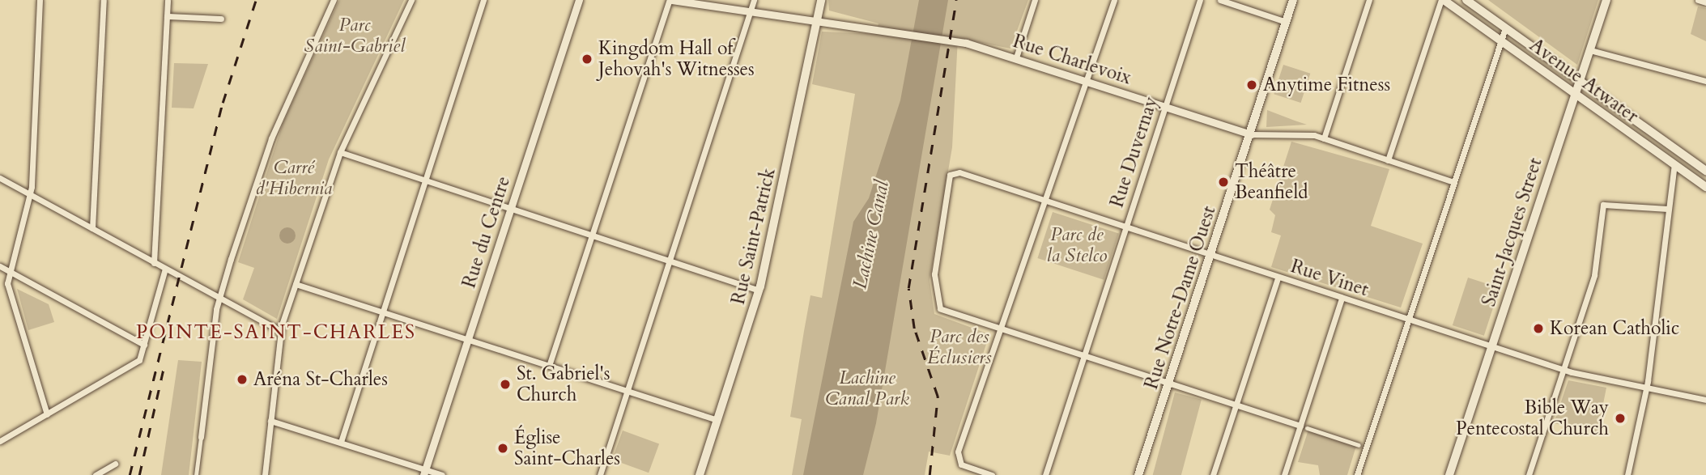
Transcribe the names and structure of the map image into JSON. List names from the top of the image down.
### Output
{
  "streets": {
    "main road": [
      "Avenue Atwater",
      "Saint-Jacques Street",
      "Rue Saint-Patrick",
      "Rue Notre-Dame Ouest"
    ],
    "street": [
      "Rue Charlevoix",
      "Rue Duvernay",
      "Rue du Centre",
      "Rue Vinet"
    ]
  },
  "crossings": [
    ["Rue Charlevoix", "Rue Duvernay"],
    ["Rue Charlevoix", "Rue Saint-Patrick"],
    ["Rue Charlevoix", "Rue Notre-Dame Ouest"],
    ["Avenue Atwater", "Saint-Jacques Street"],
    ["Rue Duvernay", "Rue Vinet"],
    ["Saint-Jacques Street", "Rue Vinet"],
    ["Rue Vinet", "Rue Notre-Dame Ouest"]
  ],
  "districts": ["POINTE-SAINT-CHARLES"],
  "water": ["Lachine Canal"],
  "parks": [
    "Parc Saint-Gabriel",
    "Carré d'Hibernia",
    "Parc de la Stelco",
    "Parc des Éclusiers",
    "Lachine Canal Park"
  ],
  "places": [
    "Kingdom Hall of Jehovah's Witnesses",
    "Anytime Fitness",
    "Théâtre Beanfield",
    "Korean Catholic",
    "Aréna St-Charles",
    "St. Gabriel's Church",
    "Bible Way Pentecostal Church",
    "Église Saint-Charles"
  ]
}
